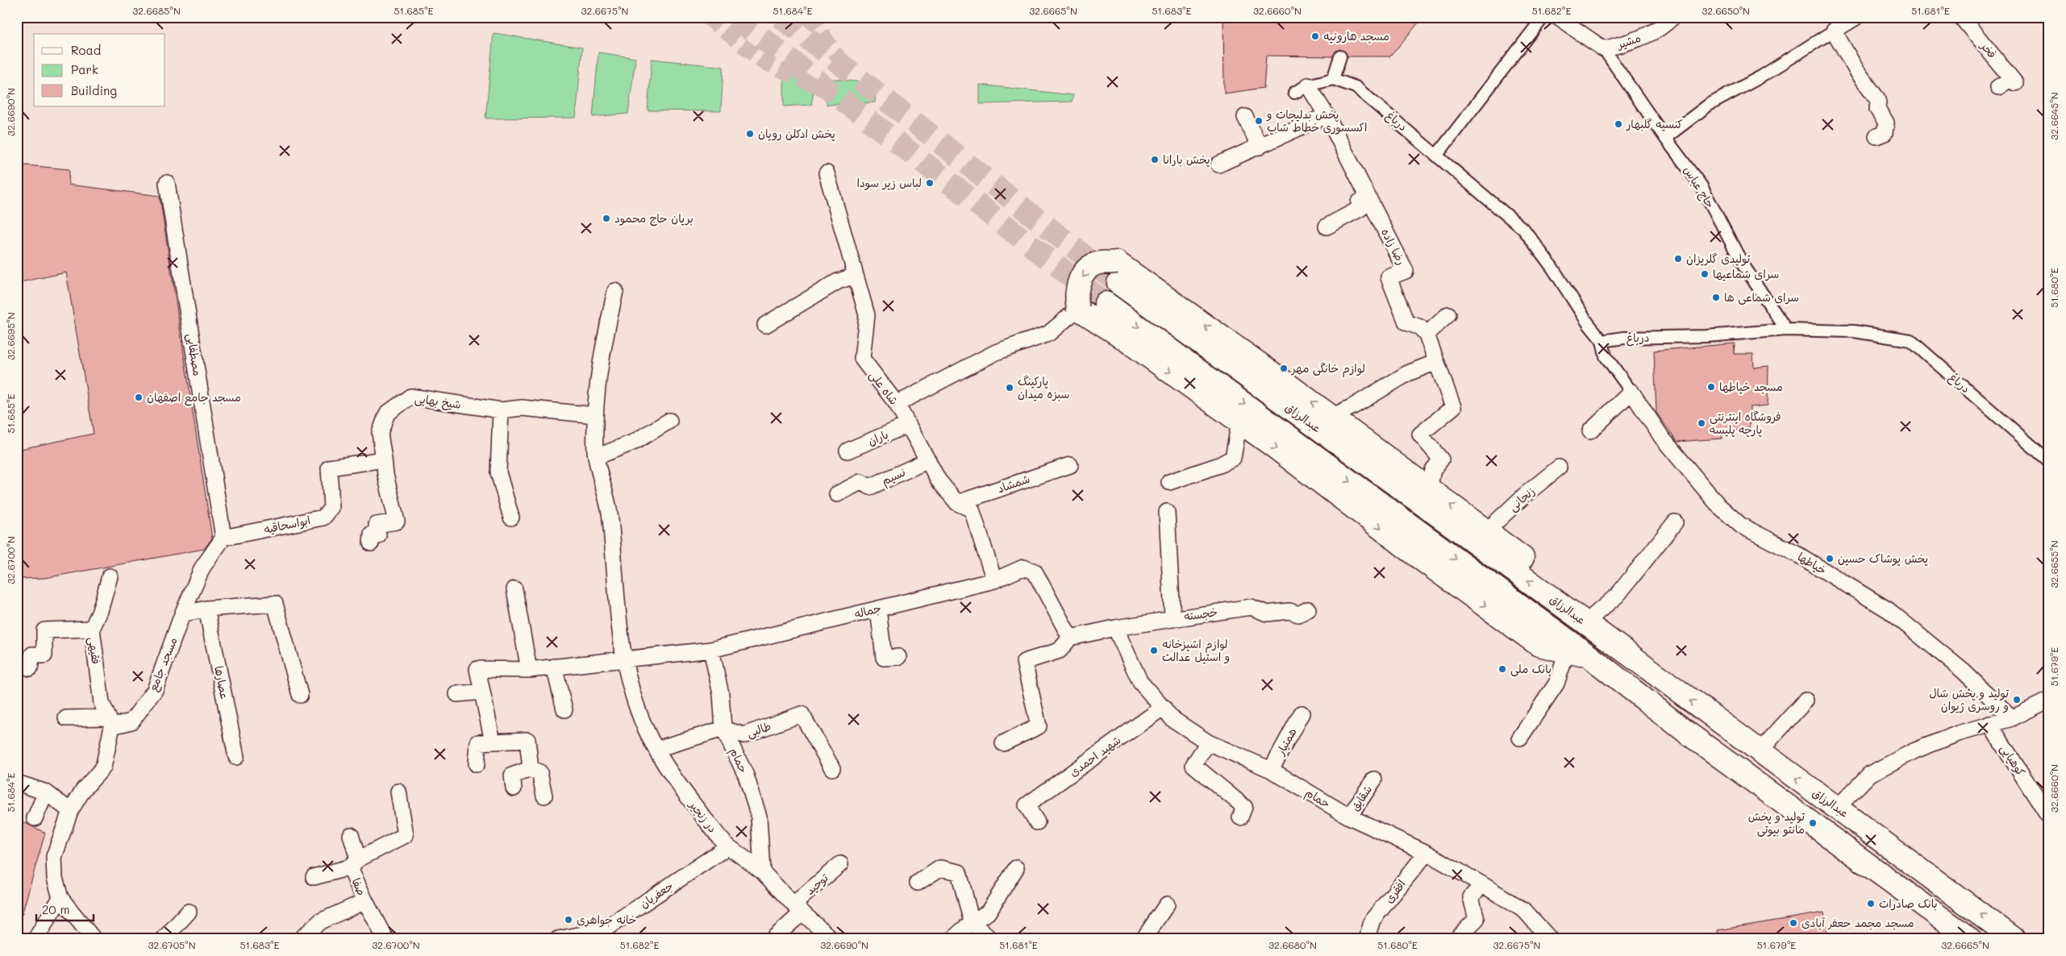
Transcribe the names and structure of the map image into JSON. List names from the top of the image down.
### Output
{
  "streets": {
    "main road": ["عبدالرزاق"],
    "street": [
      "مشیر",
      "فخر",
      "درباغ",
      "حاج عباس",
      "رضا زاده",
      "مصطفایی",
      "شاه علی",
      "شیخ بهایی",
      "باران",
      "نسیم",
      "شمشاد",
      "زنجانی",
      "ابواسحاقیه",
      "خیاطها",
      "جماله",
      "خجسته",
      "فقیهی",
      "مسجد جامع",
      "عصارها",
      "طالبی",
      "همتیار",
      "شهید احمدی",
      "حمام",
      "کوهپایی",
      "شقایق",
      "در زنجیر",
      "توحید",
      "صفا",
      "افقری",
      "جعفریان"
    ]
  },
  "crossings": [
    ["مشیر", "حاج عباس"],
    ["درباغ", "حاج عباس"],
    ["مصطفایی", "ابواسحاقیه"],
    ["مصطفایی", "مسجد جامع"],
    ["شاه علی", "باران"],
    ["شاه علی", "نسیم"],
    ["شاه علی", "شمشاد"],
    ["شاه علی", "جماله"],
    ["شیخ بهایی", "ابواسحاقیه"],
    ["ابواسحاقیه", "مسجد جامع"],
    ["جماله", "حمام"],
    ["جماله", "در زنجیر"],
    ["فقیهی", "مسجد جامع"],
    ["طالبی", "حمام"],
    ["همتیار", "حمام"],
    ["شهید احمدی", "حمام"],
    ["حمام", "شقایق"],
    ["حمام", "در زنجیر"],
    ["حمام", "افقری"],
    ["در زنجیر", "توحید"],
    ["در زنجیر", "جعفریان"]
  ],
  "places": [
    "مسجد هارونیه",
    "پخش بدلیجات و اکسسوری خطاط شاپ",
    "کنسیه گلبهار",
    "پخش ادکلن رویان",
    "پخش بارانا",
    "لباس زیر سودا",
    "بریان حاج محمود",
    "تولیدی گلریزان",
    "سرای شماعیها",
    "سرای شماعی ها",
    "لوازم خانگی مهر",
    "مسجد خیاطها",
    "پارکینگ سبزه میدان",
    "مسجد جامع اصفهان",
    "فروشگاه اینترنتی پارچه پلیسه",
    "پخش پوشاک حسین",
    "لوازم اشپزخانه و استیل عدالت",
    "بانک ملی",
    "تولید و پخش شال و روسری ژیوان",
    "تولید و پخش مانتو بیوتی",
    "بانک صادرات",
    "خانه جواهری",
    "مسجد مجمد حعفر آبادی"
  ],
  "legend": ["Road", "Park", "Building"],
  "scale_bar": "20 m",
  "coordinates": [
    "32.6685°N",
    "51.685°E",
    "32.6675°N",
    "51.684°E",
    "32.6665°N",
    "51.683°E",
    "32.6660°N",
    "51.682°E",
    "32.6650°N",
    "51.681°E",
    "32.6690°N",
    "32.6645°N",
    "51.680°E",
    "32.6695°N",
    "32.6700°N",
    "32.6655°N",
    "51.679°E",
    "32.6705°N",
    "32.6680°N"
  ]
}
